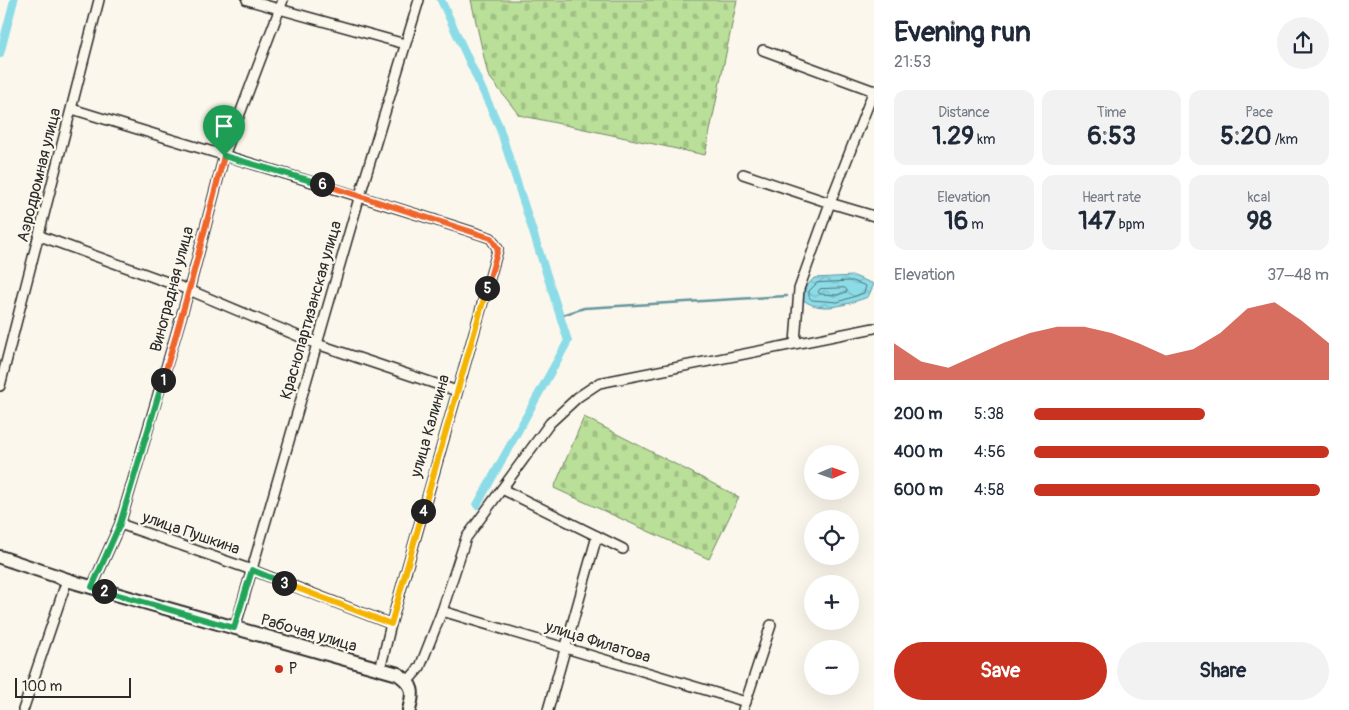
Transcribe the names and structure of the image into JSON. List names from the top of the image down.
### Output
{
  "streets": {
    "street": [
      "Аэродромная улица",
      "Виноградная улица",
      "Краснопартизанская улица",
      "улица Калинина",
      "улица Пушкина",
      "Рабочая улица",
      "улица Филатова"
    ]
  },
  "crossings": [
    ["Виноградная улица", "улица Пушкина"],
    ["Виноградная улица", "Рабочая улица"],
    ["Краснопартизанская улица", "улица Калинина"],
    ["Краснопартизанская улица", "улица Пушкина"],
    ["Краснопартизанская улица", "Рабочая улица"],
    ["улица Калинина", "улица Пушкина"],
    ["улица Калинина", "Рабочая улица"]
  ],
  "places": ["Р"],
  "scale_bar": "100 m",
  "north": "right",
  "page": {
    "heading": ["Evening run", "21:53"],
    "stats": [
      ["Distance", "1.29 km"],
      ["Time", "6:53"],
      ["Pace", "5:20 /km"],
      ["Elevation", "16 m"],
      ["Heart rate", "147 bpm"],
      ["kcal", "98"]
    ],
    "pins": [
      "6",
      "5",
      "1",
      "4",
      "3",
      "2"
    ],
    "chart": ["Elevation", "37–48 m"],
    "list": [
      {
        "name": "200 m",
        "note": "5:38"
      },
      {
        "name": "400 m",
        "note": "4:56"
      },
      {
        "name": "600 m",
        "note": "4:58"
      }
    ],
    "map_buttons": ["+", "−"],
    "buttons": ["Save", "Share"],
    "scale": "100 m"
  }
}
